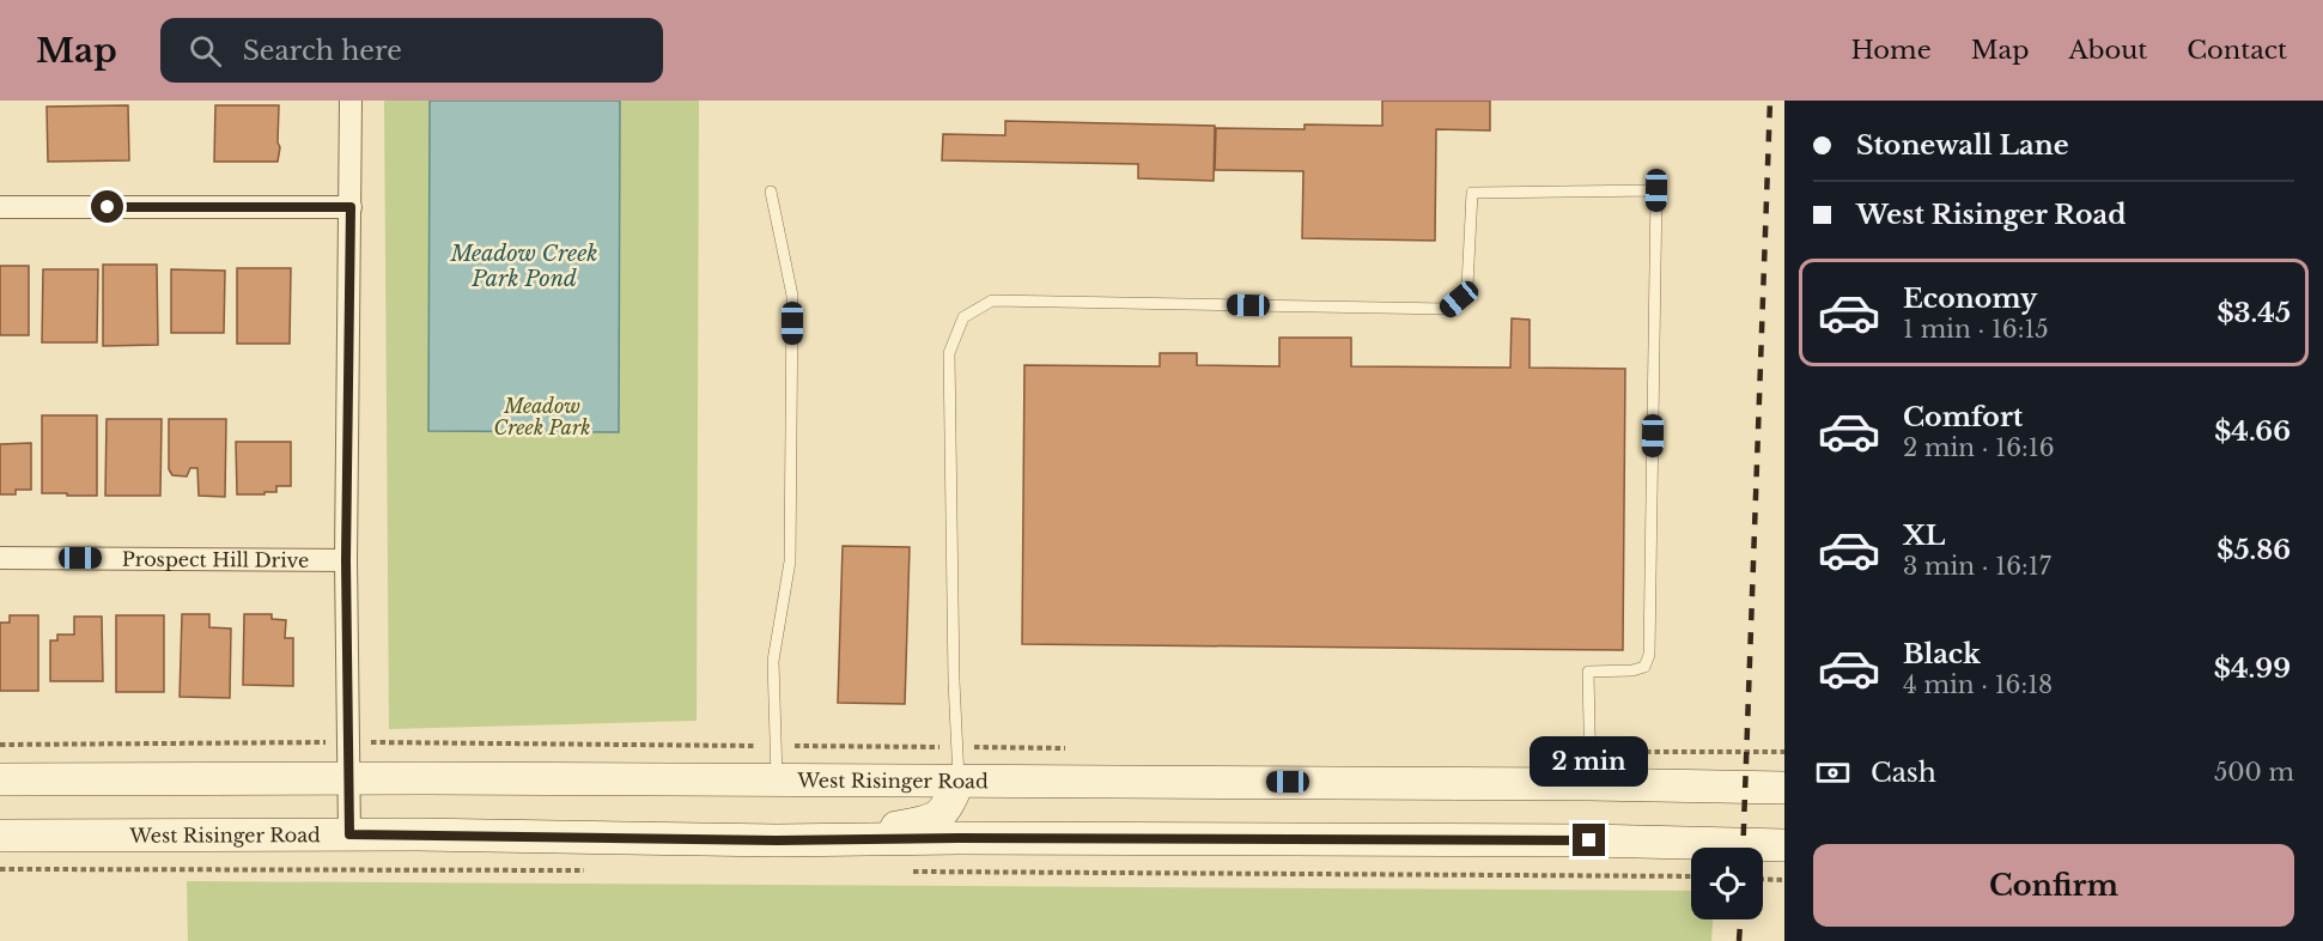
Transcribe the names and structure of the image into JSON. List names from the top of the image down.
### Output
{
  "streets": {
    "main road": ["West Risinger Road"],
    "street": ["Prospect Hill Drive"]
  },
  "water": ["Meadow Creek Park Pond"],
  "parks": ["Meadow Creek Park"],
  "page": {
    "header": "Map",
    "search": "Search here",
    "nav": [
      "Home",
      "Map",
      "About",
      "Contact"
    ],
    "banner": ["Stonewall Lane", "West Risinger Road"],
    "list": [
      {
        "name": "Economy",
        "note": "1 min · 16:15",
        "value": "$3.45"
      },
      {
        "name": "Comfort",
        "note": "2 min · 16:16",
        "value": "$4.66"
      },
      {
        "name": "XL",
        "note": "3 min · 16:17",
        "value": "$5.86"
      },
      {
        "name": "Black",
        "note": "4 min · 16:18",
        "value": "$4.99"
      }
    ],
    "pay": ["Cash", "500 m"],
    "bubble": "2 min",
    "buttons": "Confirm"
  }
}
